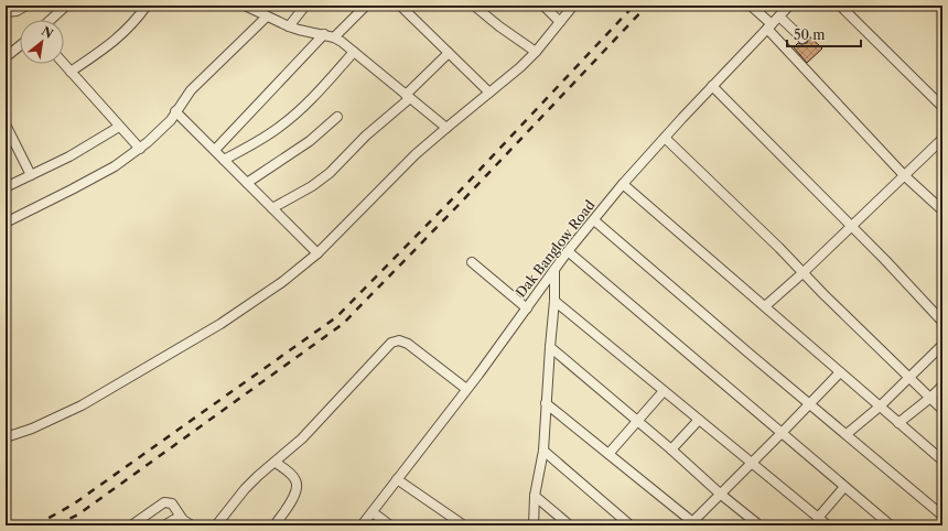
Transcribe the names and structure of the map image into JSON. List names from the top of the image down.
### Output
{
  "streets": {
    "street": ["Dak Banglow Road"]
  },
  "scale_bar": "50 m",
  "north": "top right"
}
